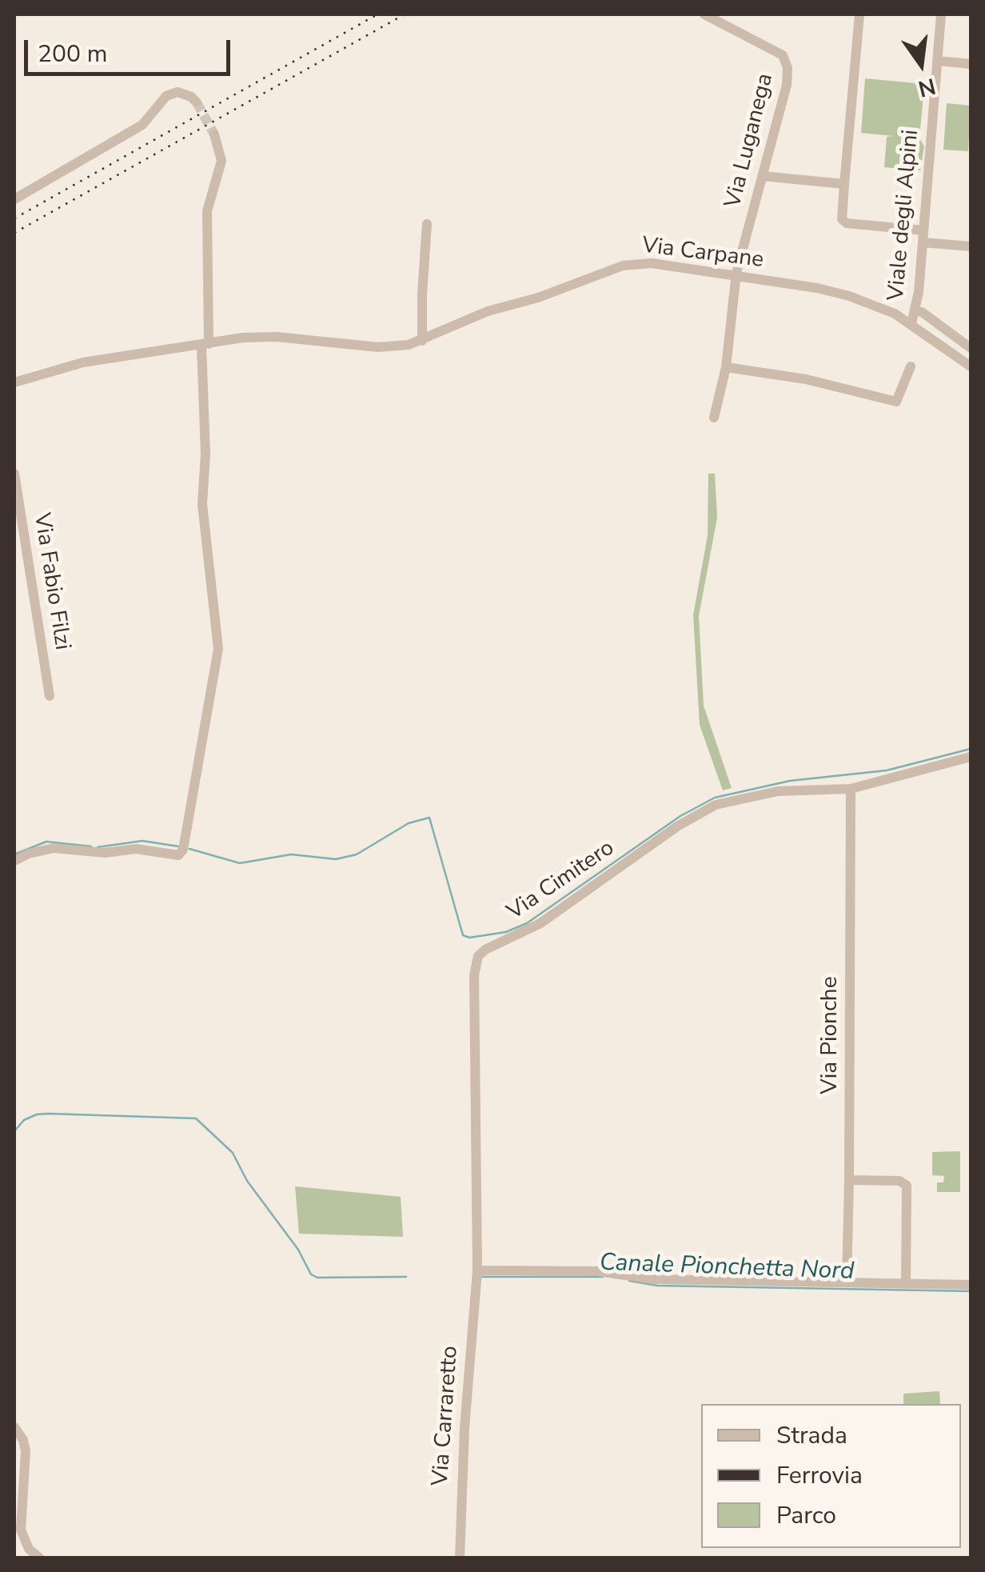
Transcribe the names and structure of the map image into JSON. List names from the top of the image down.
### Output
{
  "streets": {
    "street": [
      "Via Luganega",
      "Viale degli Alpini",
      "Via Carpane",
      "Via Fabio Filzi",
      "Via Cimitero",
      "Via Pionche",
      "Via Carraretto"
    ]
  },
  "crossings": [
    ["Via Luganega", "Via Carpane"],
    ["Viale degli Alpini", "Via Carpane"],
    ["Via Cimitero", "Via Pionche"],
    ["Via Cimitero", "Via Carraretto"]
  ],
  "water": ["Canale Pionchetta Nord"],
  "legend": ["Strada", "Ferrovia", "Parco"],
  "scale_bar": "200 m",
  "north": "bottom"
}
